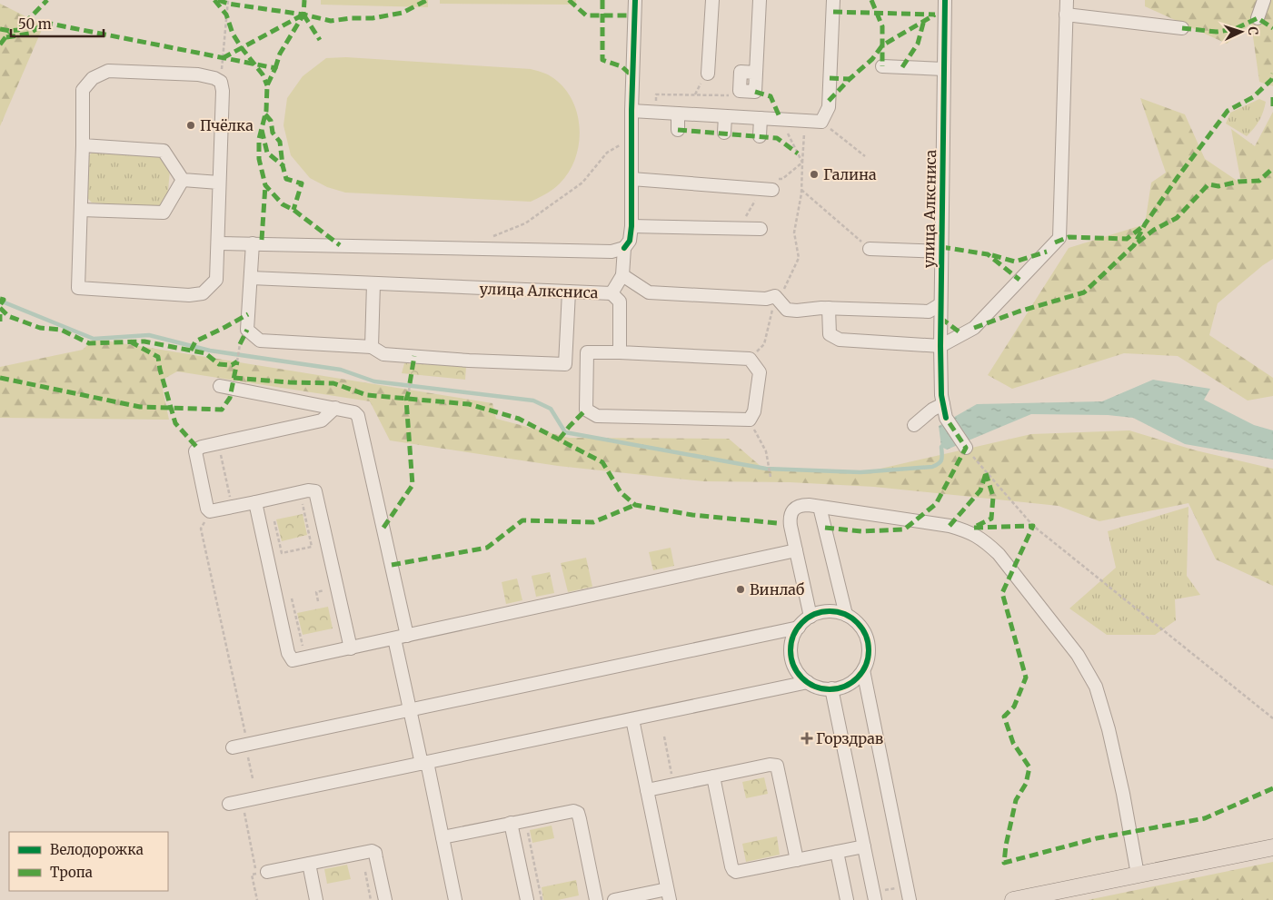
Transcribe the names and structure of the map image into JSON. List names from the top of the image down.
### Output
{
  "streets": {
    "street": ["улица Алксниса"]
  },
  "places": {
    "other": ["Пчёлка", "Галина", "Винлаб"],
    "health": ["Горздрав"]
  },
  "legend": ["Велодорожка", "Тропа"],
  "scale_bar": "50 m",
  "north": "right"
}
